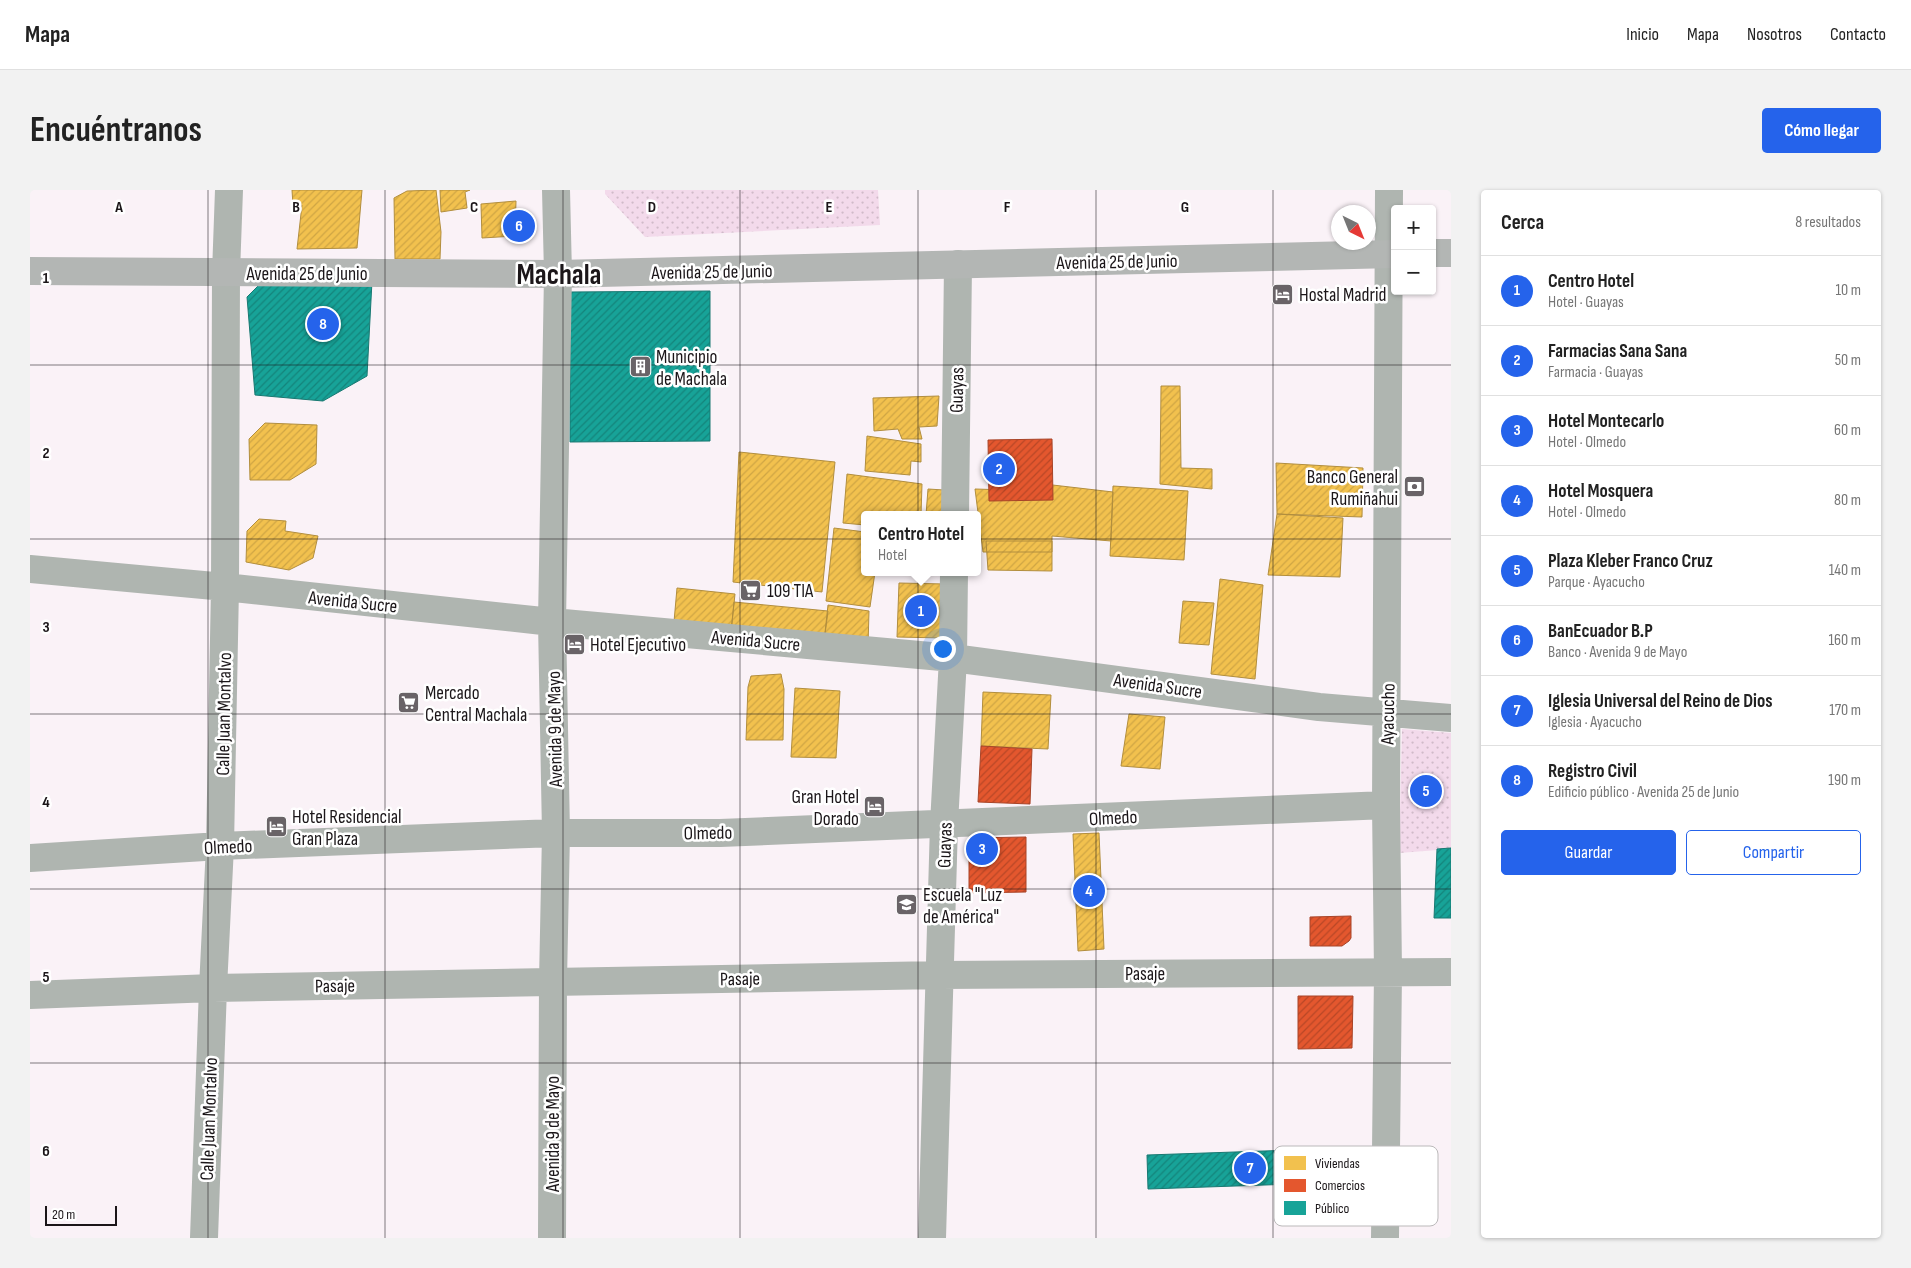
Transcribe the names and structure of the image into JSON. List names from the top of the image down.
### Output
{
  "streets": {
    "main road": ["Avenida 25 de Junio"],
    "street": [
      "Guayas",
      "Avenida Sucre",
      "Calle Juan Montalvo",
      "Ayacucho",
      "Avenida 9 de Mayo",
      "Olmedo",
      "Pasaje"
    ]
  },
  "crossings": [
    ["Avenida 25 de Junio", "Guayas"],
    ["Avenida 25 de Junio", "Calle Juan Montalvo"],
    ["Avenida 25 de Junio", "Avenida 9 de Mayo"],
    ["Guayas", "Avenida Sucre"],
    ["Guayas", "Olmedo"],
    ["Guayas", "Pasaje"],
    ["Avenida Sucre", "Calle Juan Montalvo"],
    ["Avenida Sucre", "Ayacucho"],
    ["Avenida Sucre", "Avenida 9 de Mayo"],
    ["Calle Juan Montalvo", "Olmedo"],
    ["Calle Juan Montalvo", "Pasaje"],
    ["Ayacucho", "Olmedo"],
    ["Ayacucho", "Pasaje"],
    ["Avenida 9 de Mayo", "Olmedo"],
    ["Avenida 9 de Mayo", "Pasaje"]
  ],
  "districts": ["Machala"],
  "places": {
    "hotel": [
      "Hostal Madrid",
      "Hotel Ejecutivo",
      "Gran Hotel Dorado",
      "Hotel Residencial Gran Plaza"
    ],
    "building": ["Municipio de Machala"],
    "bank": ["Banco General Rumiñahui"],
    "supermarket": ["109 TIA", "Mercado Central Machala"],
    "school or university": ["Escuela \"Luz de América\""]
  },
  "legend": ["Viviendas", "Comercios", "Público"],
  "scale_bar": "20 m",
  "north": "bottom right",
  "page": {
    "header": "Mapa",
    "nav": [
      "Inicio",
      "Mapa",
      "Nosotros",
      "Contacto"
    ],
    "buttons": [
      "Cómo llegar",
      ["Guardar", "Compartir"]
    ],
    "title": "Encuéntranos",
    "heading": ["Cerca", "8 resultados"],
    "map_buttons": ["+", "−"],
    "pins": [
      "6",
      "8",
      "2",
      "1",
      "5",
      "3",
      "4",
      "7"
    ],
    "list": [
      {
        "mark": "1",
        "name": "Centro Hotel",
        "note": "Hotel · Guayas",
        "value": "10 m"
      },
      {
        "mark": "2",
        "name": "Farmacias Sana Sana",
        "note": "Farmacia · Guayas",
        "value": "50 m"
      },
      {
        "mark": "3",
        "name": "Hotel Montecarlo",
        "note": "Hotel · Olmedo",
        "value": "60 m"
      },
      {
        "mark": "4",
        "name": "Hotel Mosquera",
        "note": "Hotel · Olmedo",
        "value": "80 m"
      },
      {
        "mark": "5",
        "name": "Plaza Kleber Franco Cruz",
        "note": "Parque · Ayacucho",
        "value": "140 m"
      },
      {
        "mark": "6",
        "name": "BanEcuador B.P",
        "note": "Banco · Avenida 9 de Mayo",
        "value": "160 m"
      },
      {
        "mark": "7",
        "name": "Iglesia Universal del Reino de Dios",
        "note": "Iglesia · Ayacucho",
        "value": "170 m"
      },
      {
        "mark": "8",
        "name": "Registro Civil",
        "note": "Edificio público · Avenida 25 de Junio",
        "value": "190 m"
      }
    ],
    "popup": ["Centro Hotel", "Hotel"],
    "scale": "20 m"
  },
  "grid": {
    "columns": [
      "A",
      "B",
      "C",
      "D",
      "E",
      "F",
      "G"
    ],
    "rows": [
      "1",
      "2",
      "3",
      "4",
      "5",
      "6"
    ]
  }
}
